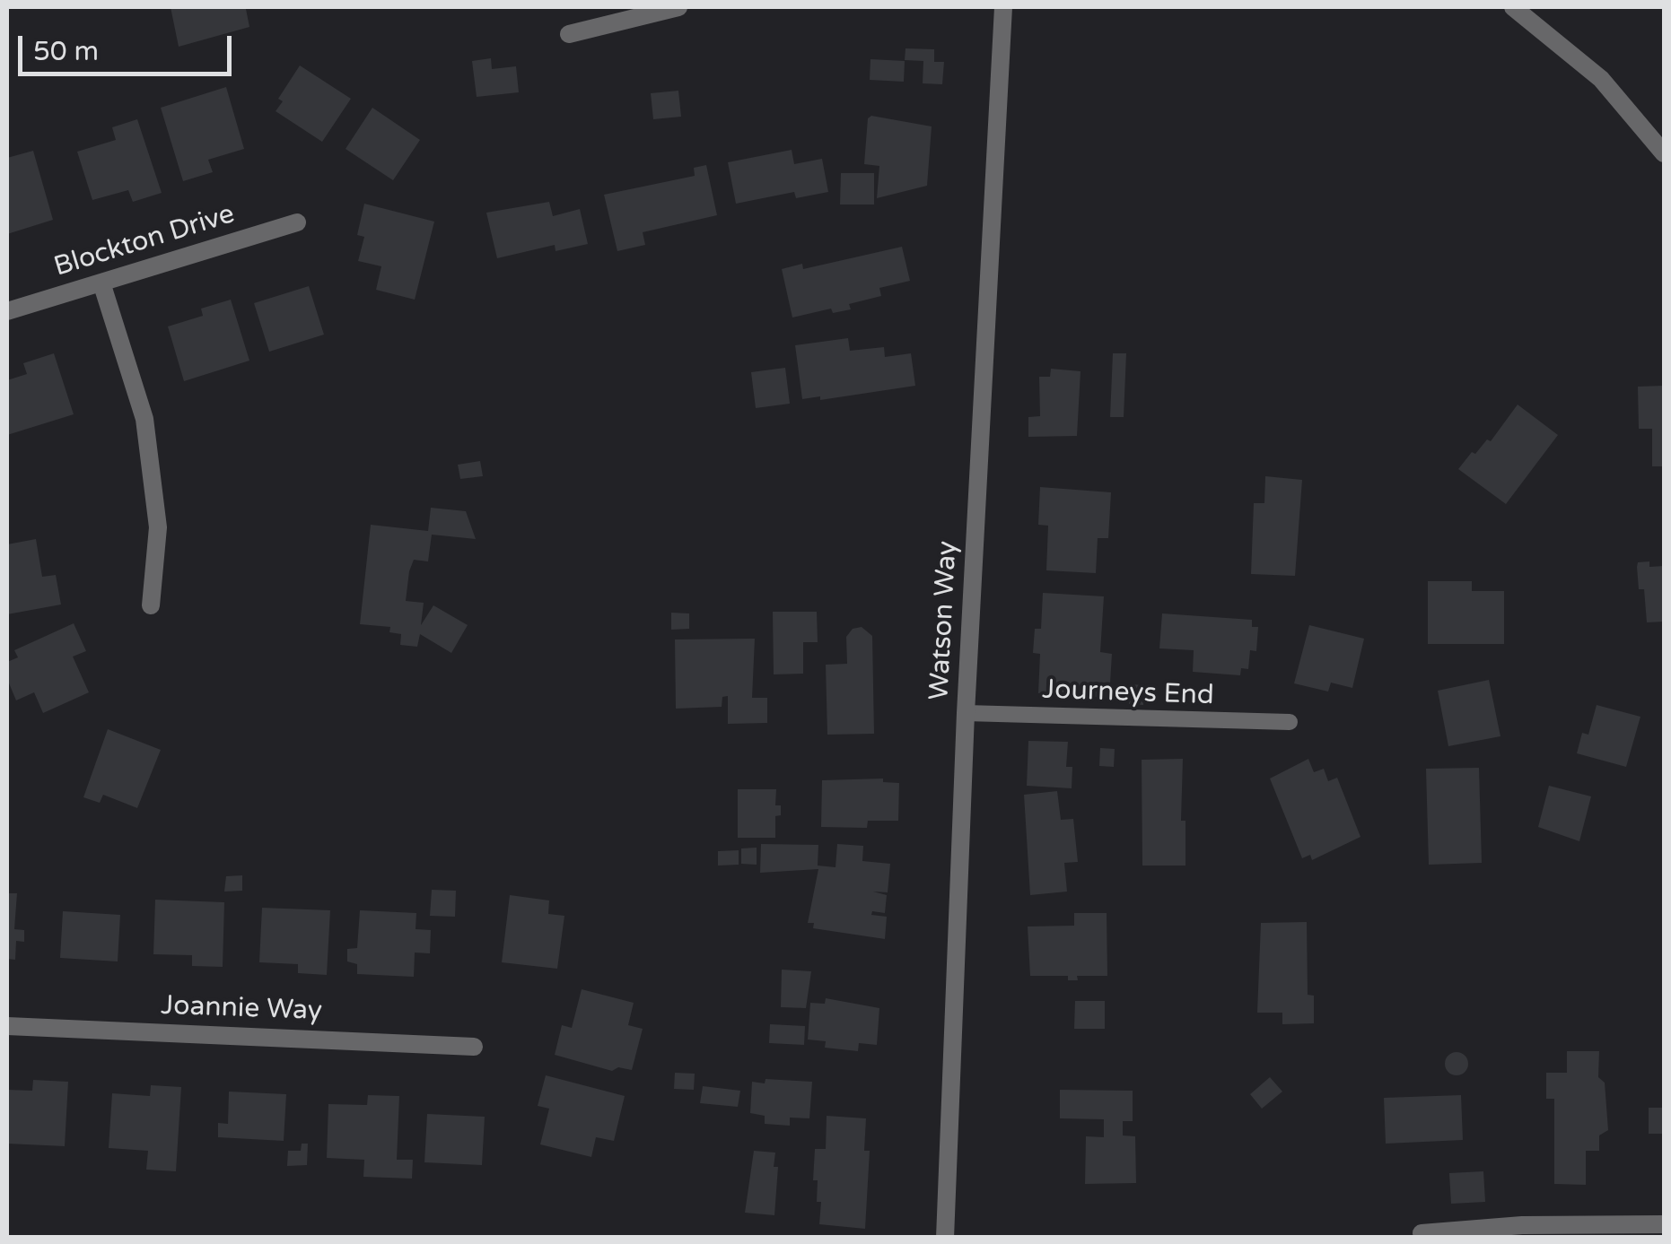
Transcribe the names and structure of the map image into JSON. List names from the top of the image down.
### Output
{
  "streets": {
    "street": ["Blockton Drive", "Watson Way", "Joannie Way"],
    "lane": ["Journeys End"]
  },
  "crossings": [
    ["Watson Way", "Journeys End"]
  ],
  "scale_bar": "50 m"
}
